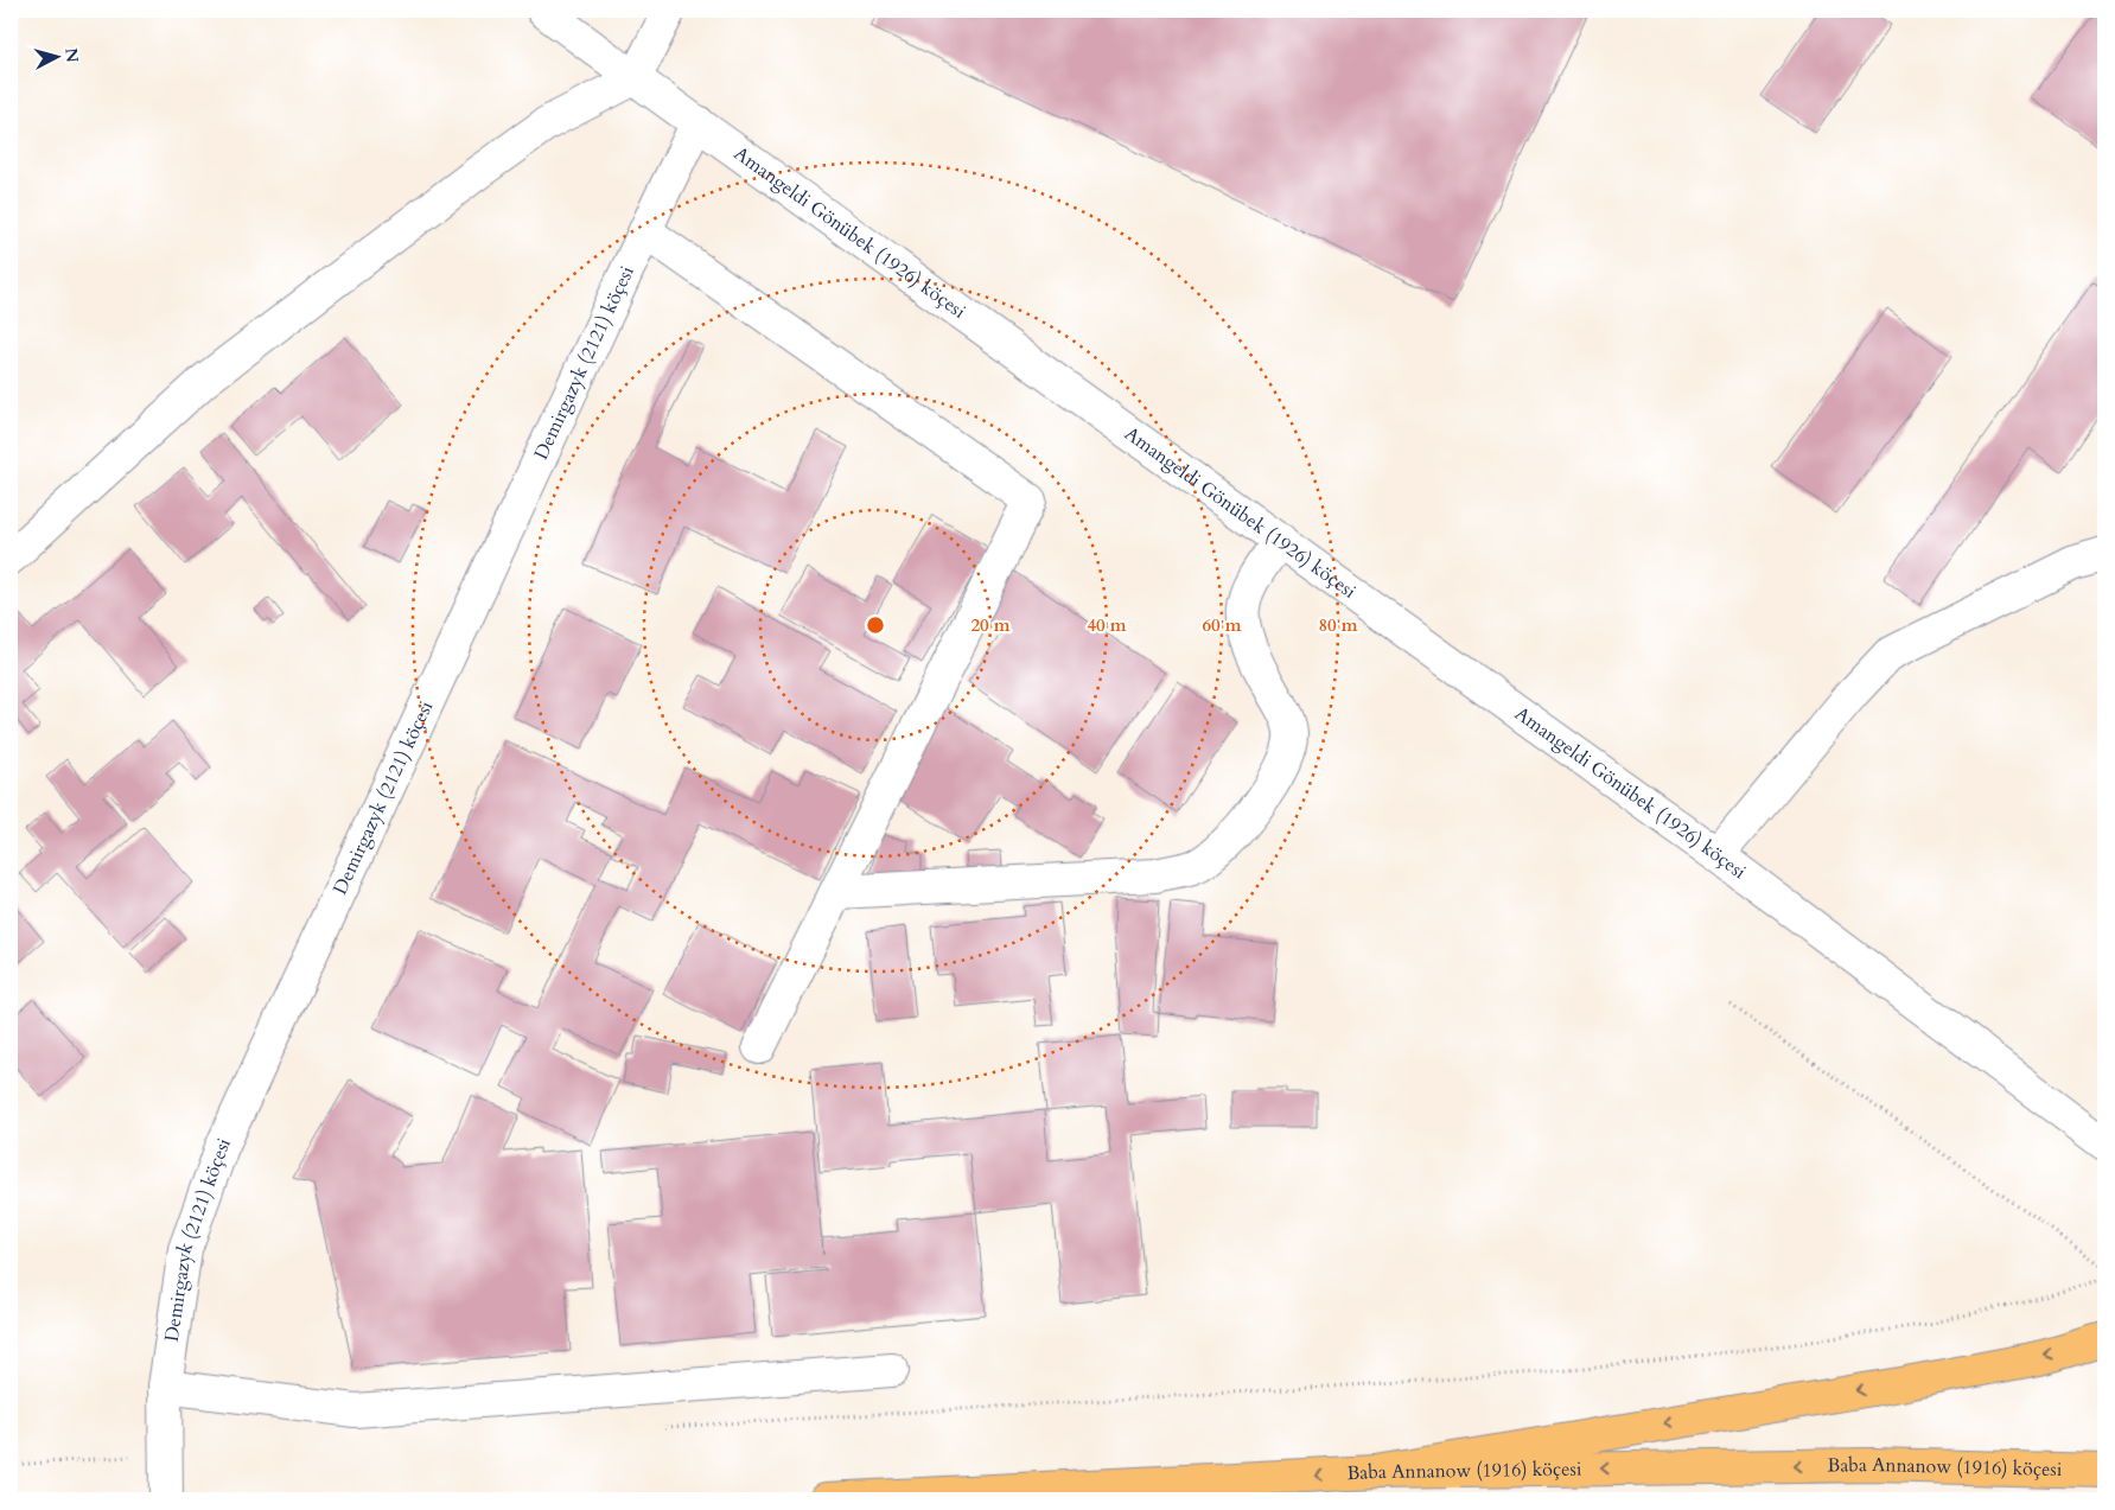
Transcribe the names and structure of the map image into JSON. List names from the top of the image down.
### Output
{
  "streets": {
    "main road": ["Baba Annanow (1916) köçesi"],
    "street": ["Amangeldi Gönübek (1926) köçesi", "Demirgazyk (2121) köçesi"]
  },
  "crossings": [
    ["Amangeldi Gönübek (1926) köçesi", "Demirgazyk (2121) köçesi"]
  ],
  "north": "right",
  "rings": [
    "20 m",
    "40 m",
    "60 m",
    "80 m"
  ]
}
